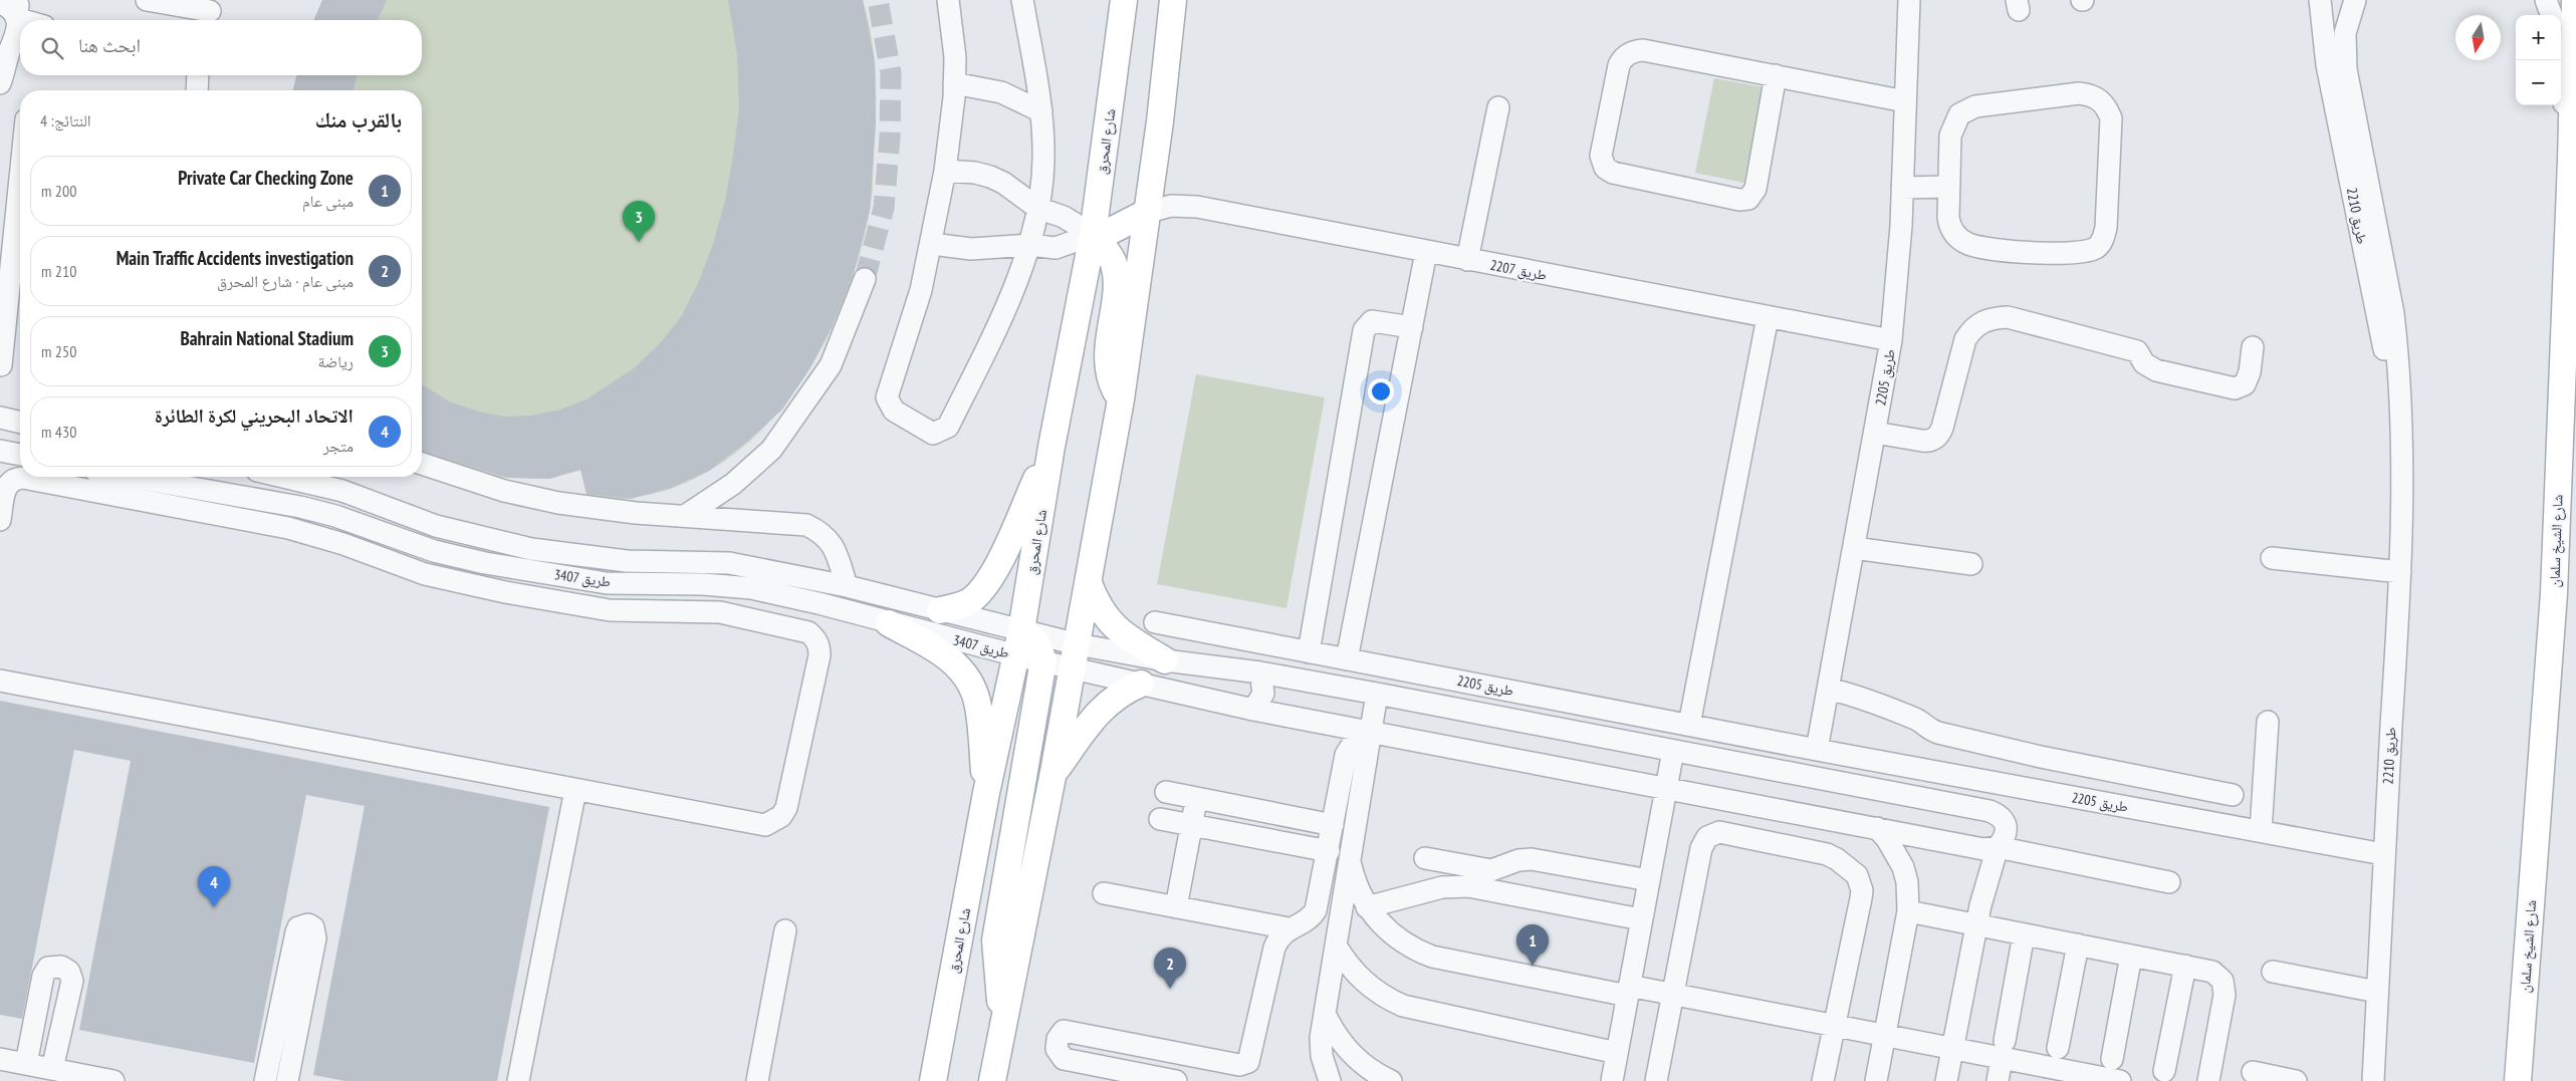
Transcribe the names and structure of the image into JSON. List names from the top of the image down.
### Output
{
  "streets": {
    "main road": ["شارع المحرق", "شارع الشيخ سلمان"],
    "street": [
      "طريق 2210",
      "طريق 2207",
      "طريق 2205",
      "طريق 3407"
    ]
  },
  "crossings": [
    ["شارع المحرق", "طريق 3407"],
    ["طريق 2210", "طريق 2205"],
    ["طريق 2207", "طريق 2205"]
  ],
  "north": "bottom",
  "page": {
    "map_buttons": ["+", "−"],
    "search": "ابحث هنا",
    "heading": ["بالقرب منك", "النتائج: 4"],
    "list": [
      {
        "mark": "1",
        "name": "Private Car Checking Zone",
        "note": "مبنى عام",
        "value": "200 m"
      },
      {
        "mark": "2",
        "name": "Main Traffic Accidents investigation",
        "note": "مبنى عام · شارع المحرق",
        "value": "210 m"
      },
      {
        "mark": "3",
        "name": "Bahrain National Stadium",
        "note": "رياضة",
        "value": "250 m"
      },
      {
        "mark": "4",
        "name": "الاتحاد البحريني لكرة الطائرة",
        "note": "متجر",
        "value": "430 m"
      }
    ],
    "pins": [
      "3",
      "4",
      "1",
      "2"
    ]
  }
}
